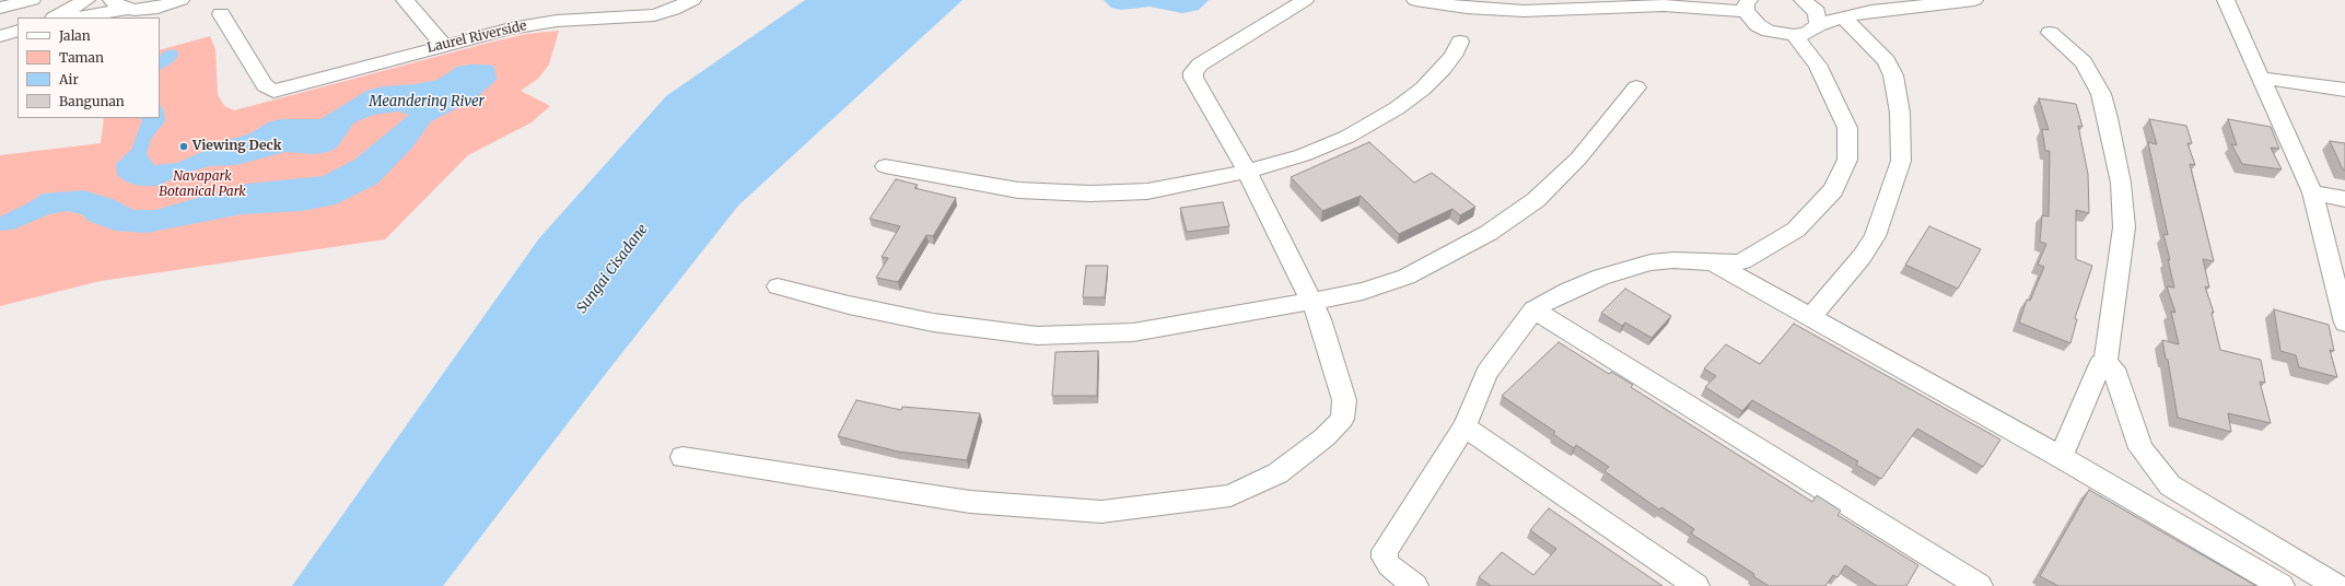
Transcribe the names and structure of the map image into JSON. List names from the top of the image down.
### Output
{
  "streets": {
    "street": ["Laurel Riverside"]
  },
  "water": ["Meandering River", "Sungai Cisadane"],
  "parks": ["Navapark Botanical Park"],
  "places": ["Viewing Deck"],
  "legend": [
    "Jalan",
    "Taman",
    "Air",
    "Bangunan"
  ]
}
